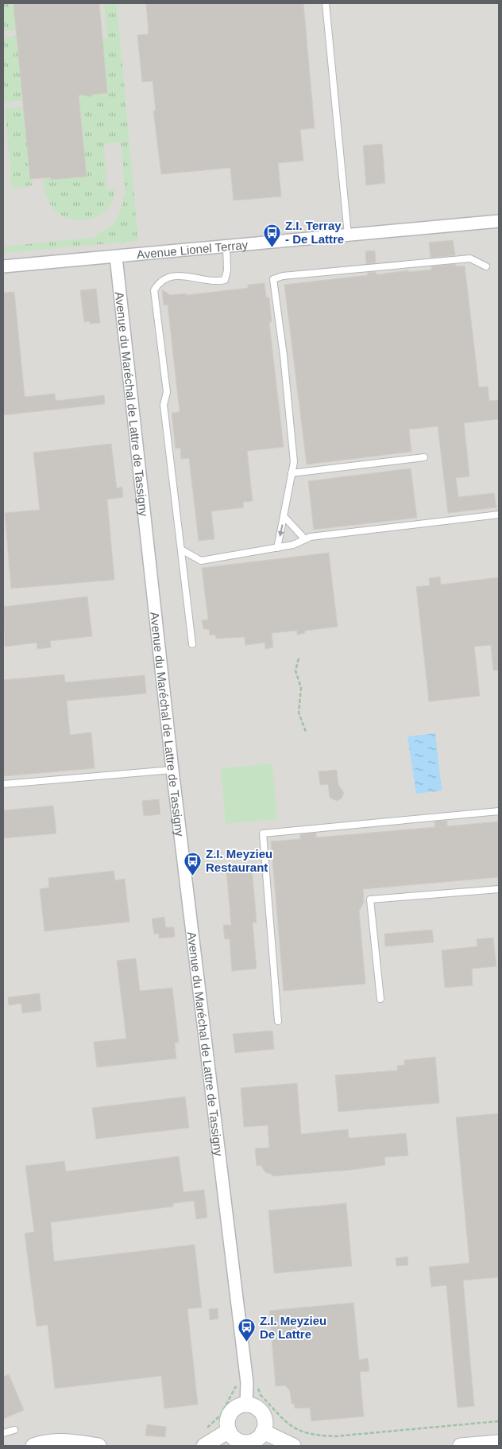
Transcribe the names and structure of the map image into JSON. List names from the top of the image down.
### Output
{
  "streets": {
    "street": ["Avenue Lionel Terray", "Avenue du Maréchal de Lattre de Tassigny"]
  },
  "crossings": [
    ["Avenue Lionel Terray", "Avenue du Maréchal de Lattre de Tassigny"]
  ],
  "places": {
    "bus stop": ["Z.I. Terray - De Lattre", "Z.I. Meyzieu Restaurant", "Z.I. Meyzieu De Lattre"]
  }
}
